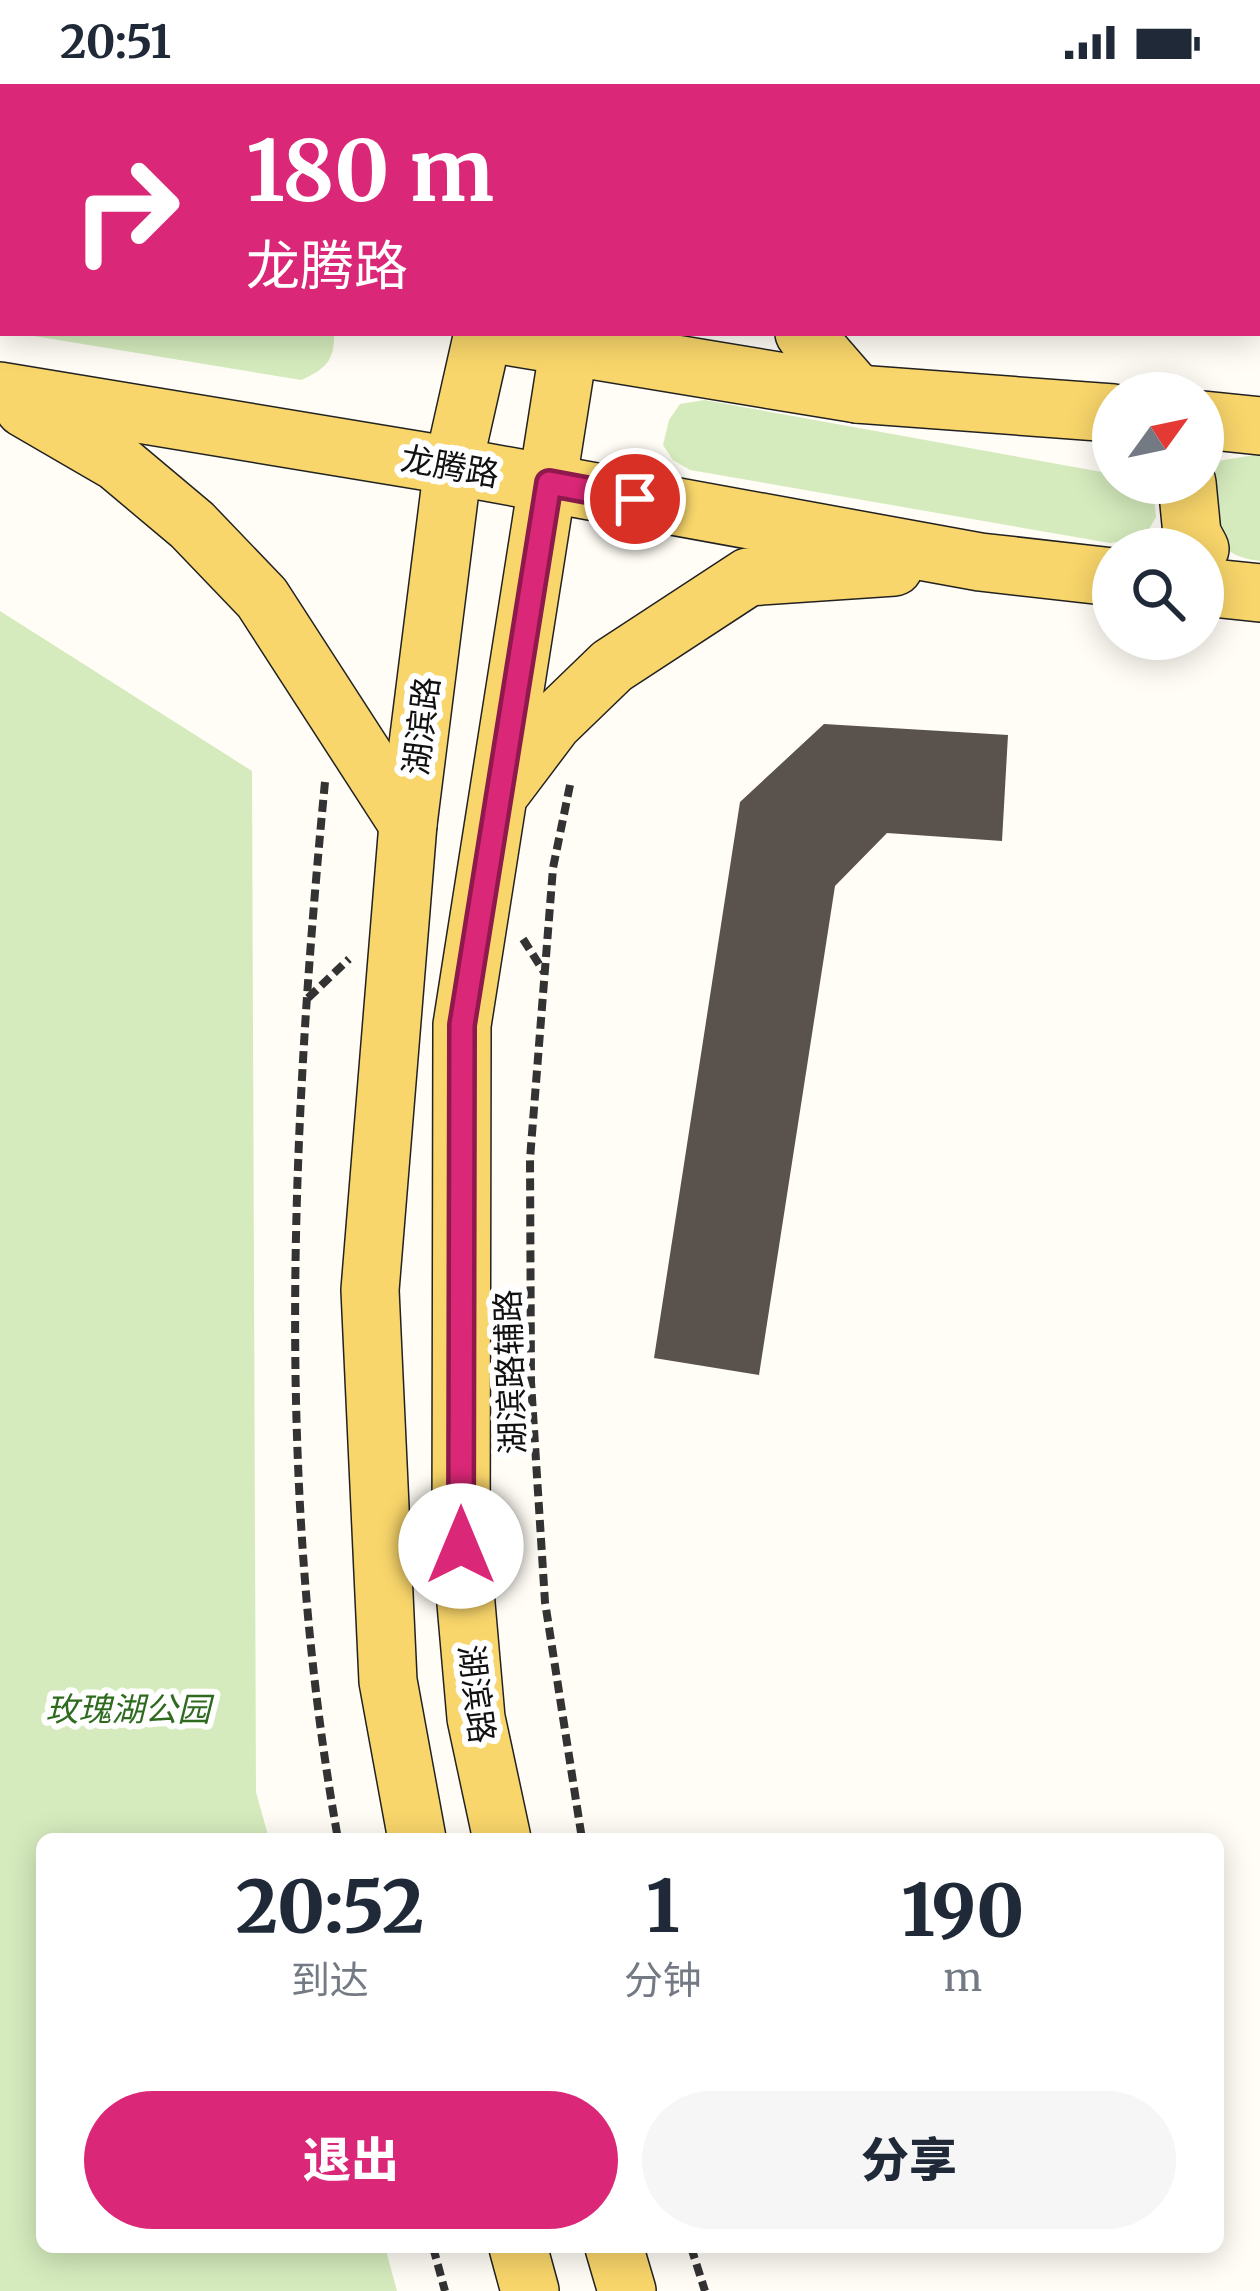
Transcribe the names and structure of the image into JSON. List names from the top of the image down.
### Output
{
  "streets": {
    "main road": ["龙腾路", "湖滨路"],
    "path": ["湖滨路辅路"]
  },
  "crossings": [
    ["龙腾路", "湖滨路"]
  ],
  "parks": ["玫瑰湖公园"],
  "north": "top right",
  "page": {
    "status": "20:51",
    "turn": ["180 m", "龙腾路"],
    "eta": [
      "20:52",
      "到达",
      "1",
      "分钟",
      "190",
      "m"
    ],
    "buttons": ["退出", "分享"]
  }
}
